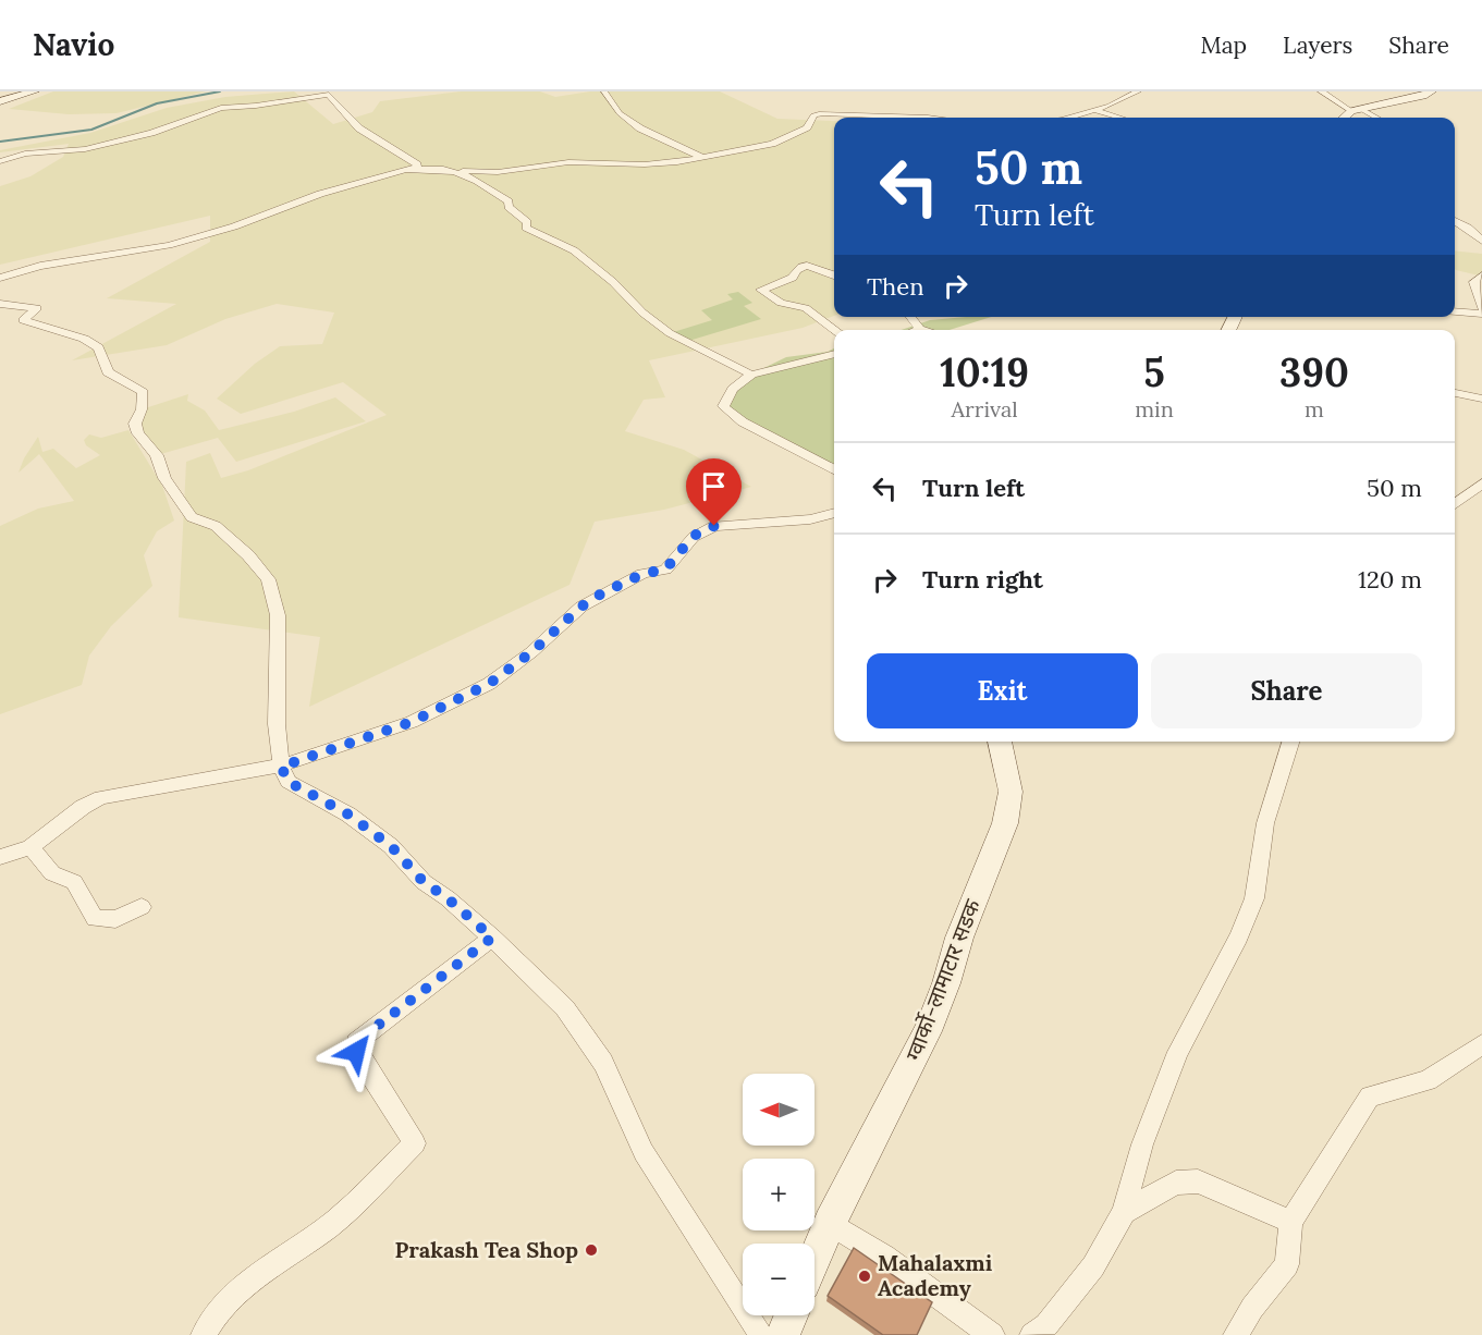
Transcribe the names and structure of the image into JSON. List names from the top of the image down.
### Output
{
  "streets": {
    "main road": ["ग्वार्को-लामाटार सडक"]
  },
  "places": ["Prakash Tea Shop", "Mahalaxmi Academy"],
  "north": "left",
  "page": {
    "header": "Navio",
    "nav": ["Map", "Layers", "Share"],
    "turn": ["50 m", "Turn left"],
    "then": "Then",
    "eta": [
      "10:19",
      "Arrival",
      "5",
      "min",
      "390",
      "m"
    ],
    "list": [
      {
        "name": "Turn left",
        "value": "50 m"
      },
      {
        "name": "Turn right",
        "value": "120 m"
      }
    ],
    "buttons": ["Exit", "Share"],
    "map_buttons": ["+", "−"]
  }
}
